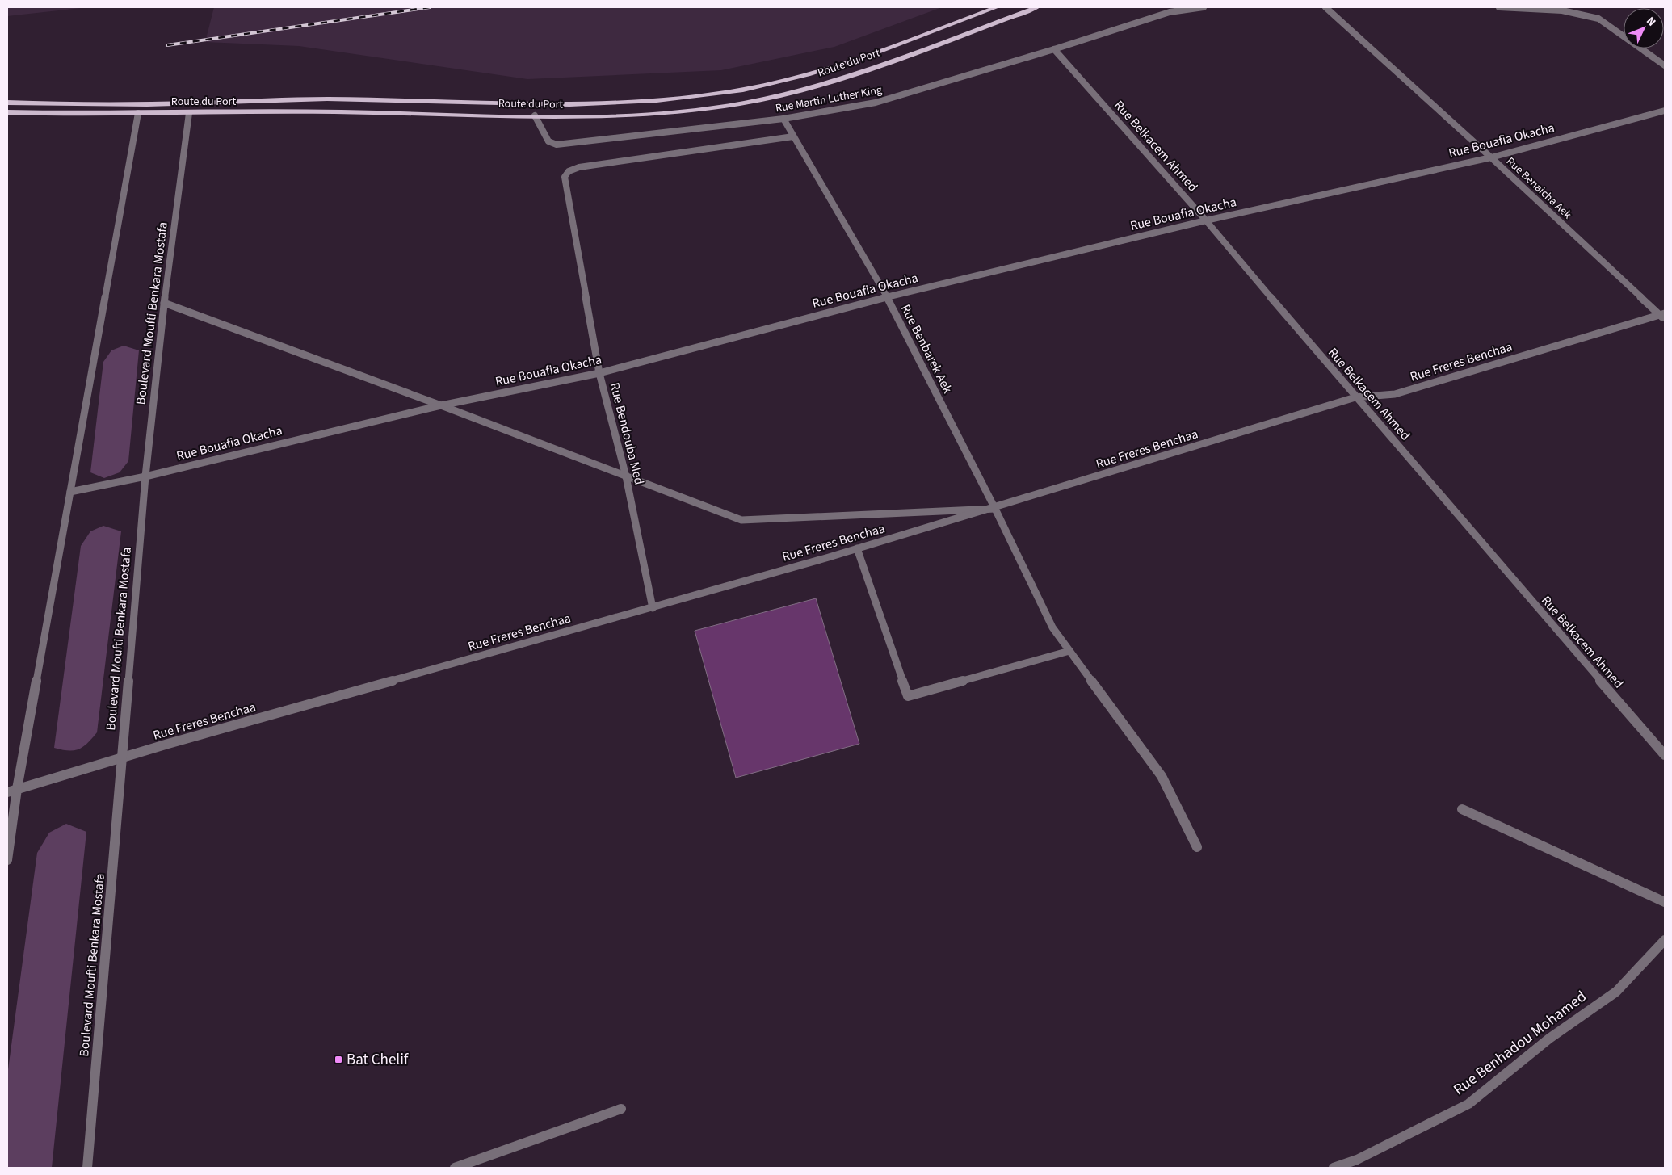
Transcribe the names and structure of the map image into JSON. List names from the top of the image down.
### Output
{
  "streets": {
    "main road": ["Route du Port"],
    "street": [
      "Rue Martin Luther King",
      "Rue Bouafia Okacha",
      "Rue Belkacem Ahmed",
      "Rue Benaicha Aek",
      "Boulevard Moufti Benkara Mostafa",
      "Rue Benbarek Aek",
      "Rue Freres Benchaa",
      "Rue Bendouba Med",
      "Rue Benhadou Mohamed"
    ]
  },
  "crossings": [
    ["Route du Port", "Rue Martin Luther King"],
    ["Route du Port", "Boulevard Moufti Benkara Mostafa"],
    ["Rue Martin Luther King", "Rue Belkacem Ahmed"],
    ["Rue Martin Luther King", "Rue Benbarek Aek"],
    ["Rue Bouafia Okacha", "Rue Belkacem Ahmed"],
    ["Rue Bouafia Okacha", "Rue Benaicha Aek"],
    ["Rue Bouafia Okacha", "Boulevard Moufti Benkara Mostafa"],
    ["Rue Bouafia Okacha", "Rue Benbarek Aek"],
    ["Rue Bouafia Okacha", "Rue Bendouba Med"],
    ["Rue Belkacem Ahmed", "Rue Freres Benchaa"],
    ["Rue Benaicha Aek", "Rue Freres Benchaa"],
    ["Boulevard Moufti Benkara Mostafa", "Rue Freres Benchaa"],
    ["Rue Benbarek Aek", "Rue Freres Benchaa"],
    ["Rue Benbarek Aek", "Rue Bendouba Med"],
    ["Rue Freres Benchaa", "Rue Bendouba Med"]
  ],
  "places": {
    "transit": ["Bat Chelif"]
  },
  "north": "top right"
}
